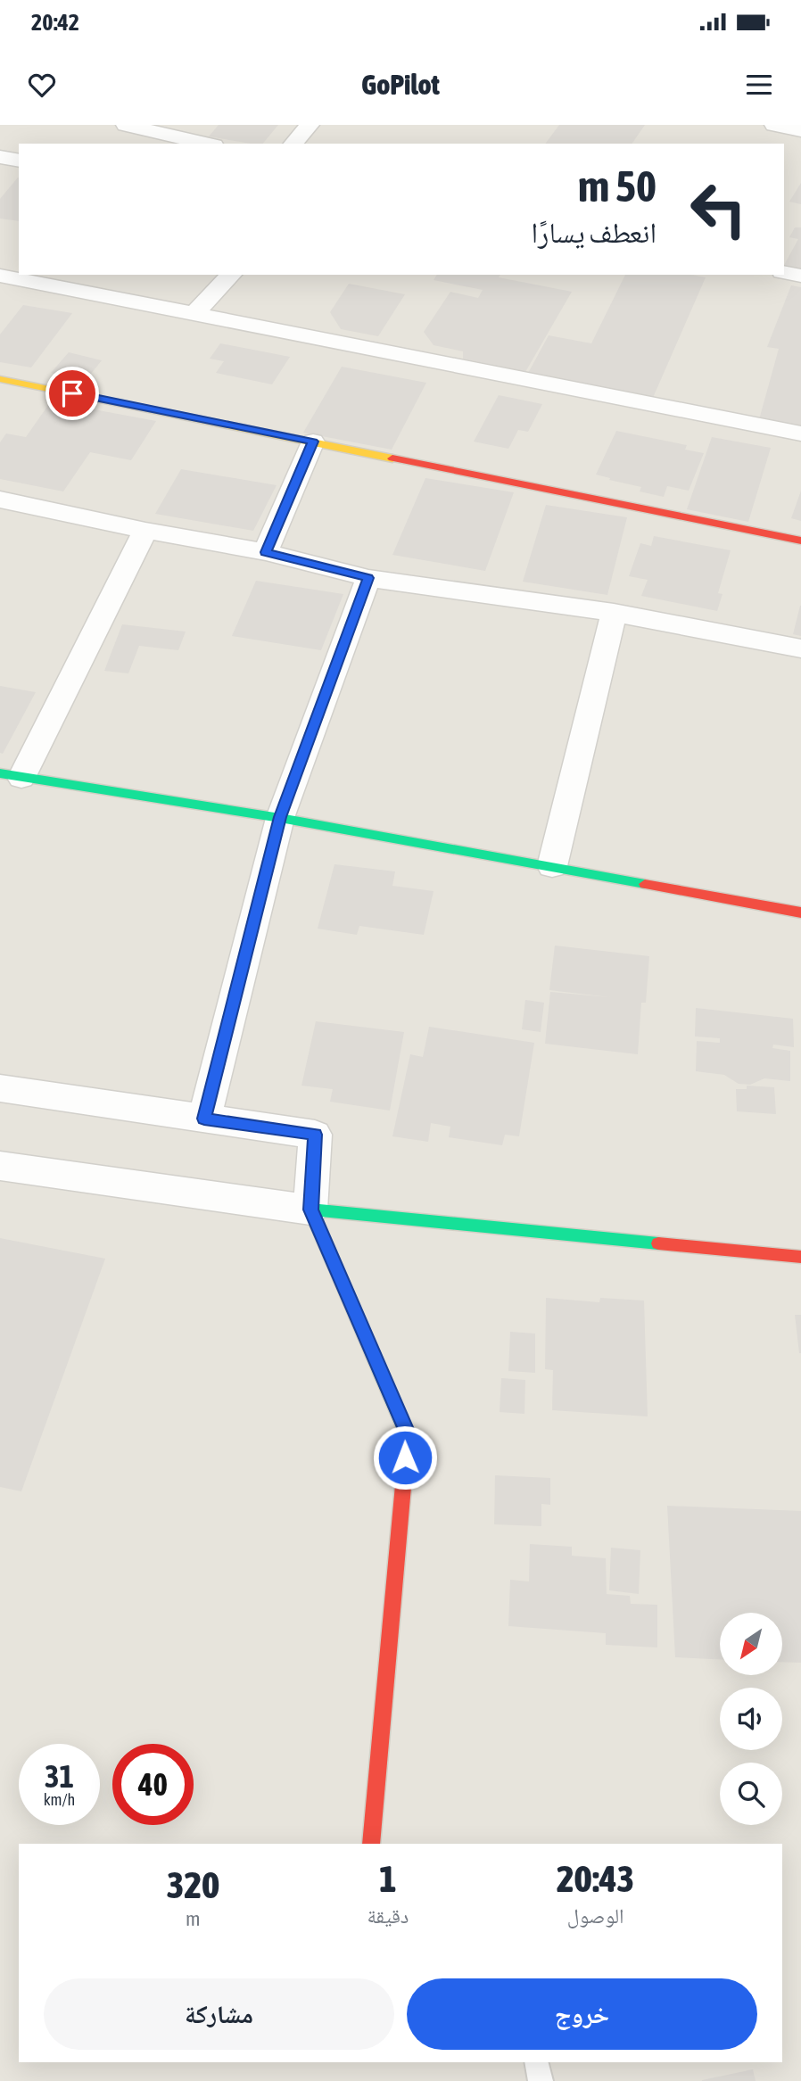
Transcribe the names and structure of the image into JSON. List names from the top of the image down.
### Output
{
  "north": "bottom left",
  "page": {
    "status": "20:42",
    "header": "GoPilot",
    "turn": ["50 m", "انعطف يسارًا"],
    "speed": "31 km/h",
    "limit": "40",
    "eta": [
      "20:43",
      "الوصول",
      "1",
      "دقيقة",
      "320",
      "m"
    ],
    "buttons": ["خروج", "مشاركة"]
  }
}
